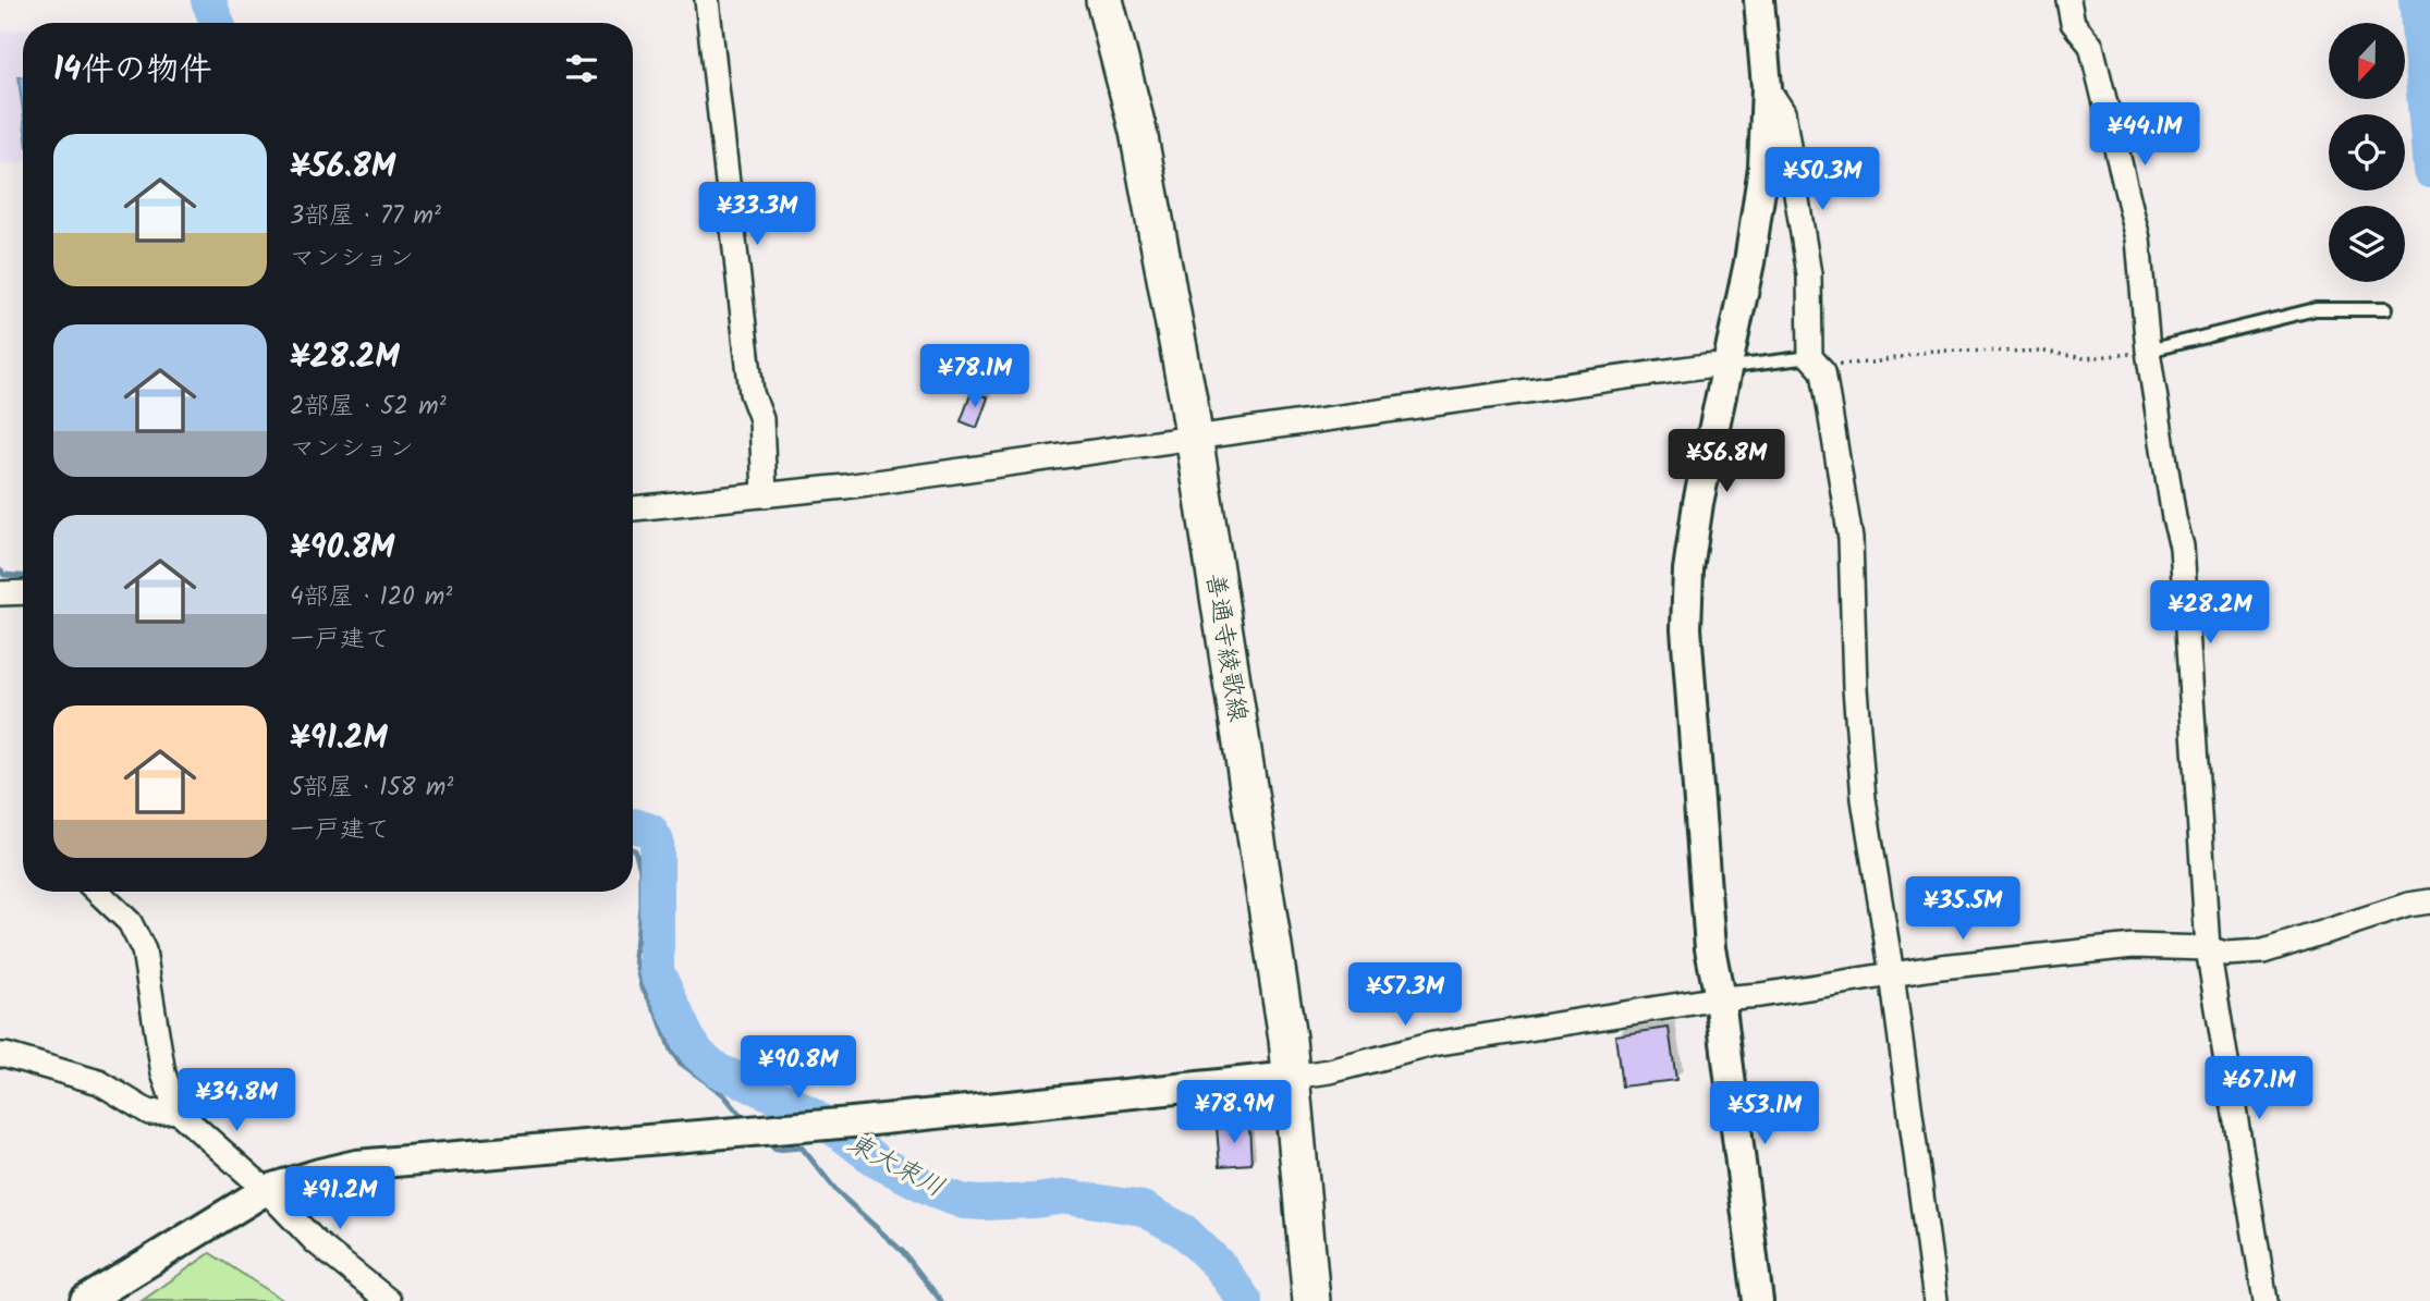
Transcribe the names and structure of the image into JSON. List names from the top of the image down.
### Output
{
  "streets": {
    "main road": ["善通寺綾歌線"]
  },
  "water": ["東大束川"],
  "north": "bottom",
  "page": {
    "heading": "14件の物件",
    "price": [
      "¥44.1M",
      "¥50.3M",
      "¥33.3M",
      "¥78.1M",
      "¥56.8M",
      "¥28.2M",
      "¥35.5M",
      "¥57.3M",
      "¥90.8M",
      "¥67.1M",
      "¥34.8M",
      "¥78.9M",
      "¥53.1M",
      "¥91.2M"
    ],
    "list": [
      {
        "name": "¥56.8M",
        "note": "3部屋 · 77 m² · マンション"
      },
      {
        "name": "¥28.2M",
        "note": "2部屋 · 52 m² · マンション"
      },
      {
        "name": "¥90.8M",
        "note": "4部屋 · 120 m² · 一戸建て"
      },
      {
        "name": "¥91.2M",
        "note": "5部屋 · 158 m² · 一戸建て"
      }
    ]
  }
}
